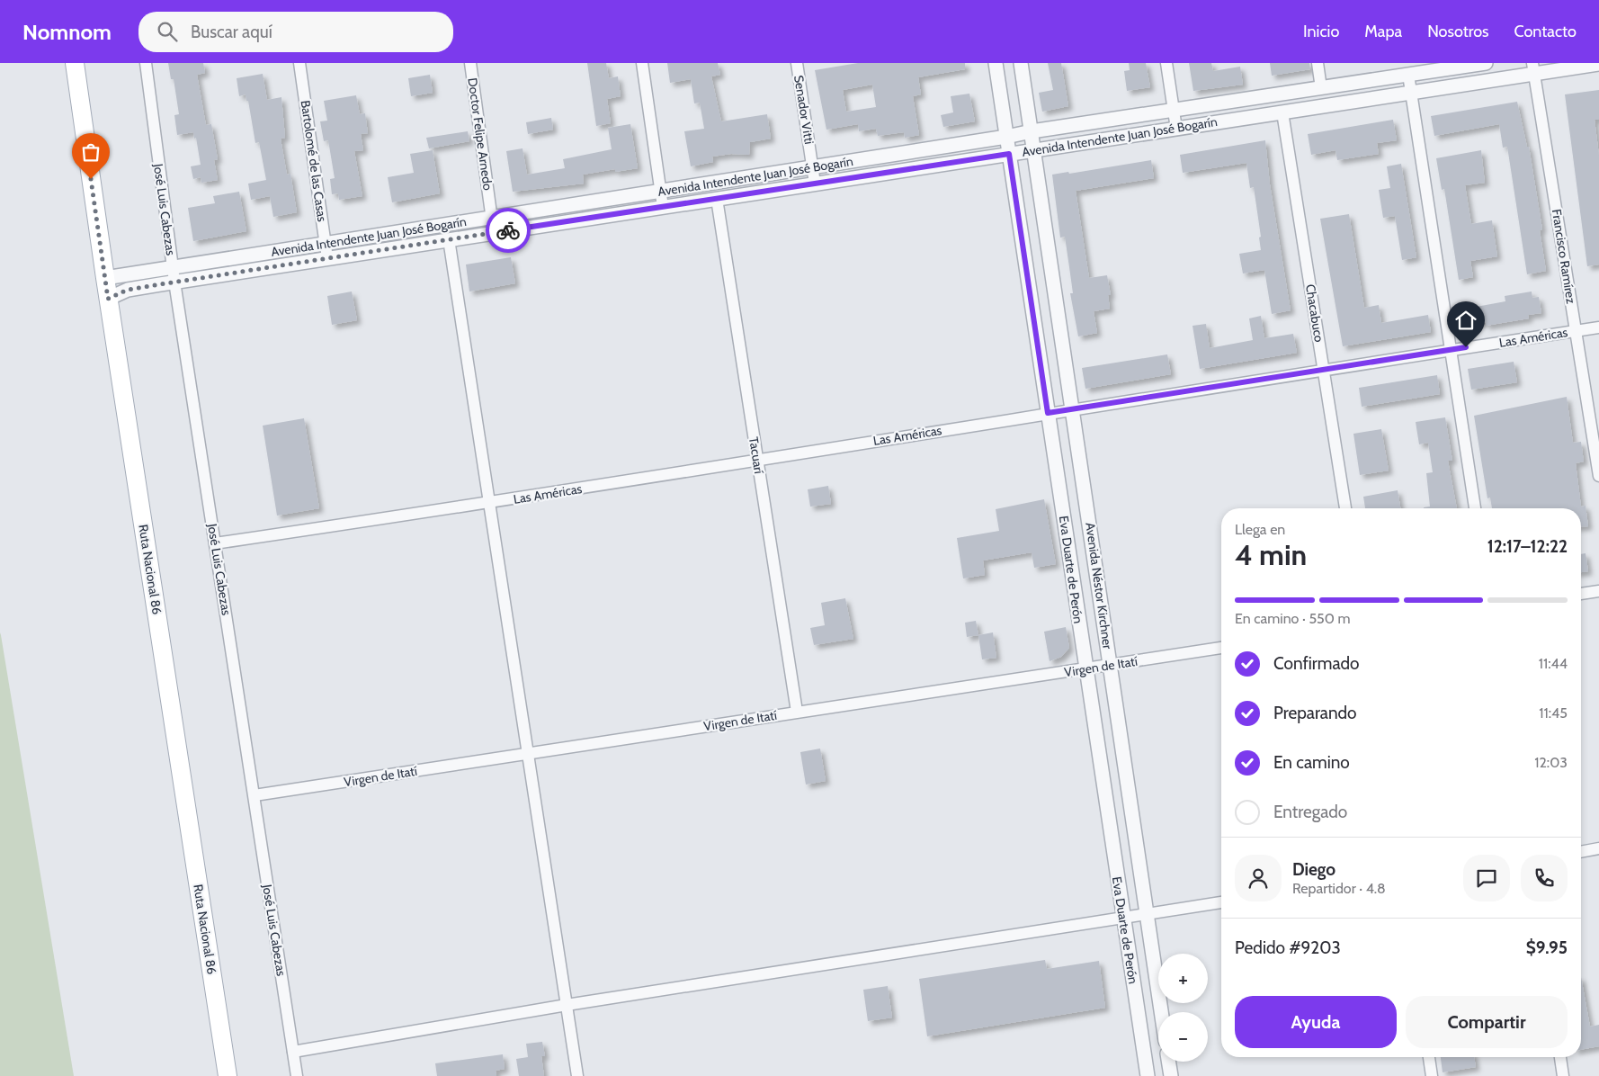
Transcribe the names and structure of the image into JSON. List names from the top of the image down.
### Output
{
  "streets": {
    "main road": ["Ruta Nacional 86"],
    "street": [
      "Senador Vitti",
      "Doctor Felipe Arnedo",
      "Avenida Intendente Juan José Bogarín",
      "Bartolomé de las Casas",
      "José Luis Cabezas",
      "Francisco Ramírez",
      "Chacabuco",
      "Las Américas",
      "Tacuarí",
      "Eva Duarte de Perón",
      "Avenida Néstor Kirchner",
      "Virgen de Itatí"
    ]
  },
  "crossings": [
    ["Senador Vitti", "Avenida Intendente Juan José Bogarín"],
    ["Doctor Felipe Arnedo", "Avenida Intendente Juan José Bogarín"],
    ["Avenida Intendente Juan José Bogarín", "Bartolomé de las Casas"],
    ["Avenida Intendente Juan José Bogarín", "José Luis Cabezas"],
    ["Avenida Intendente Juan José Bogarín", "Francisco Ramírez"],
    ["Avenida Intendente Juan José Bogarín", "Chacabuco"],
    ["Avenida Intendente Juan José Bogarín", "Tacuarí"],
    ["Avenida Intendente Juan José Bogarín", "Ruta Nacional 86"],
    ["Avenida Intendente Juan José Bogarín", "Eva Duarte de Perón"],
    ["Avenida Intendente Juan José Bogarín", "Avenida Néstor Kirchner"],
    ["José Luis Cabezas", "Las Américas"],
    ["José Luis Cabezas", "Virgen de Itatí"],
    ["Francisco Ramírez", "Las Américas"],
    ["Chacabuco", "Las Américas"],
    ["Las Américas", "Tacuarí"],
    ["Las Américas", "Eva Duarte de Perón"],
    ["Las Américas", "Avenida Néstor Kirchner"],
    ["Tacuarí", "Virgen de Itatí"],
    ["Eva Duarte de Perón", "Virgen de Itatí"],
    ["Avenida Néstor Kirchner", "Virgen de Itatí"]
  ],
  "page": {
    "header": "Nomnom",
    "search": "Buscar aquí",
    "nav": [
      "Inicio",
      "Mapa",
      "Nosotros",
      "Contacto"
    ],
    "heading": ["4 min", "Llega en", "12:17–12:22"],
    "panel": [
      "Diego",
      "Repartidor · 4.8",
      "Pedido #9203",
      "$9.95"
    ],
    "bar": "En camino · 550 m",
    "list": [
      ["Confirmado", "11:44"],
      ["Preparando", "11:45"],
      ["En camino", "12:03"],
      "Entregado"
    ],
    "map_buttons": ["+", "−"],
    "buttons": ["Ayuda", "Compartir"]
  }
}
